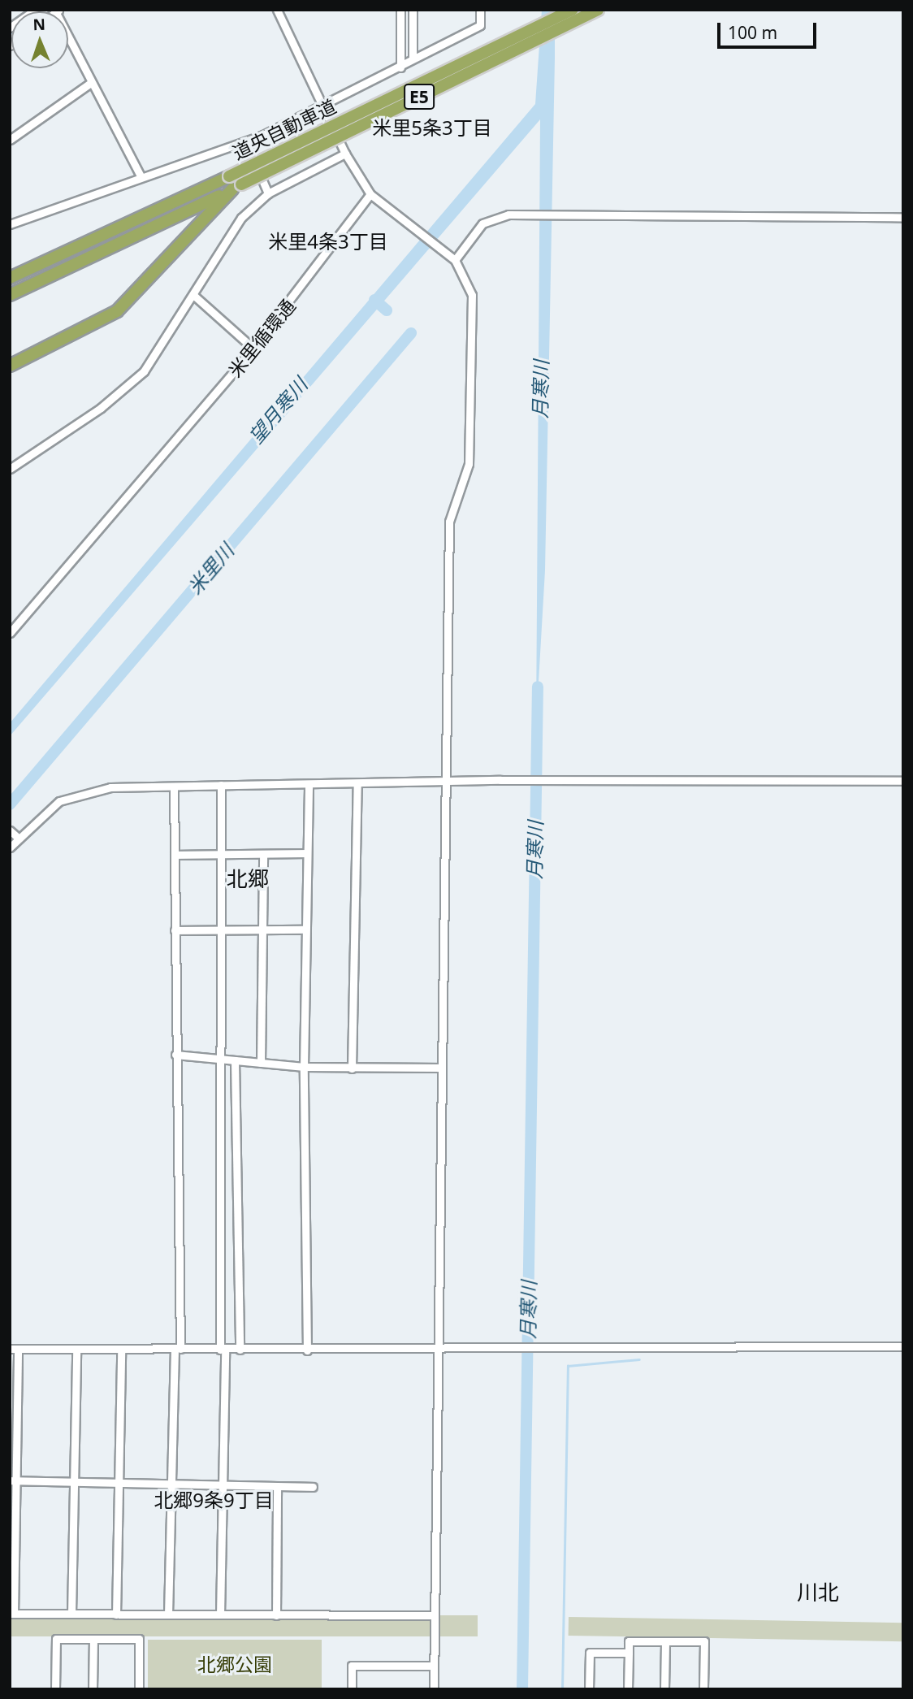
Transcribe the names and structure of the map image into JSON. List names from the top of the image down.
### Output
{
  "streets": {
    "highway": ["E5", "道央自動車道"],
    "street": ["米里循環通"]
  },
  "crossings": [
    ["E5", "道央自動車道"]
  ],
  "districts": [
    "米里5条3丁目",
    "米里4条3丁目",
    "北郷",
    "北郷9条9丁目",
    "川北"
  ],
  "water": ["月寒川", "望月寒川", "米里川"],
  "parks": ["北郷公園"],
  "scale_bar": "100 m",
  "north": "top"
}
